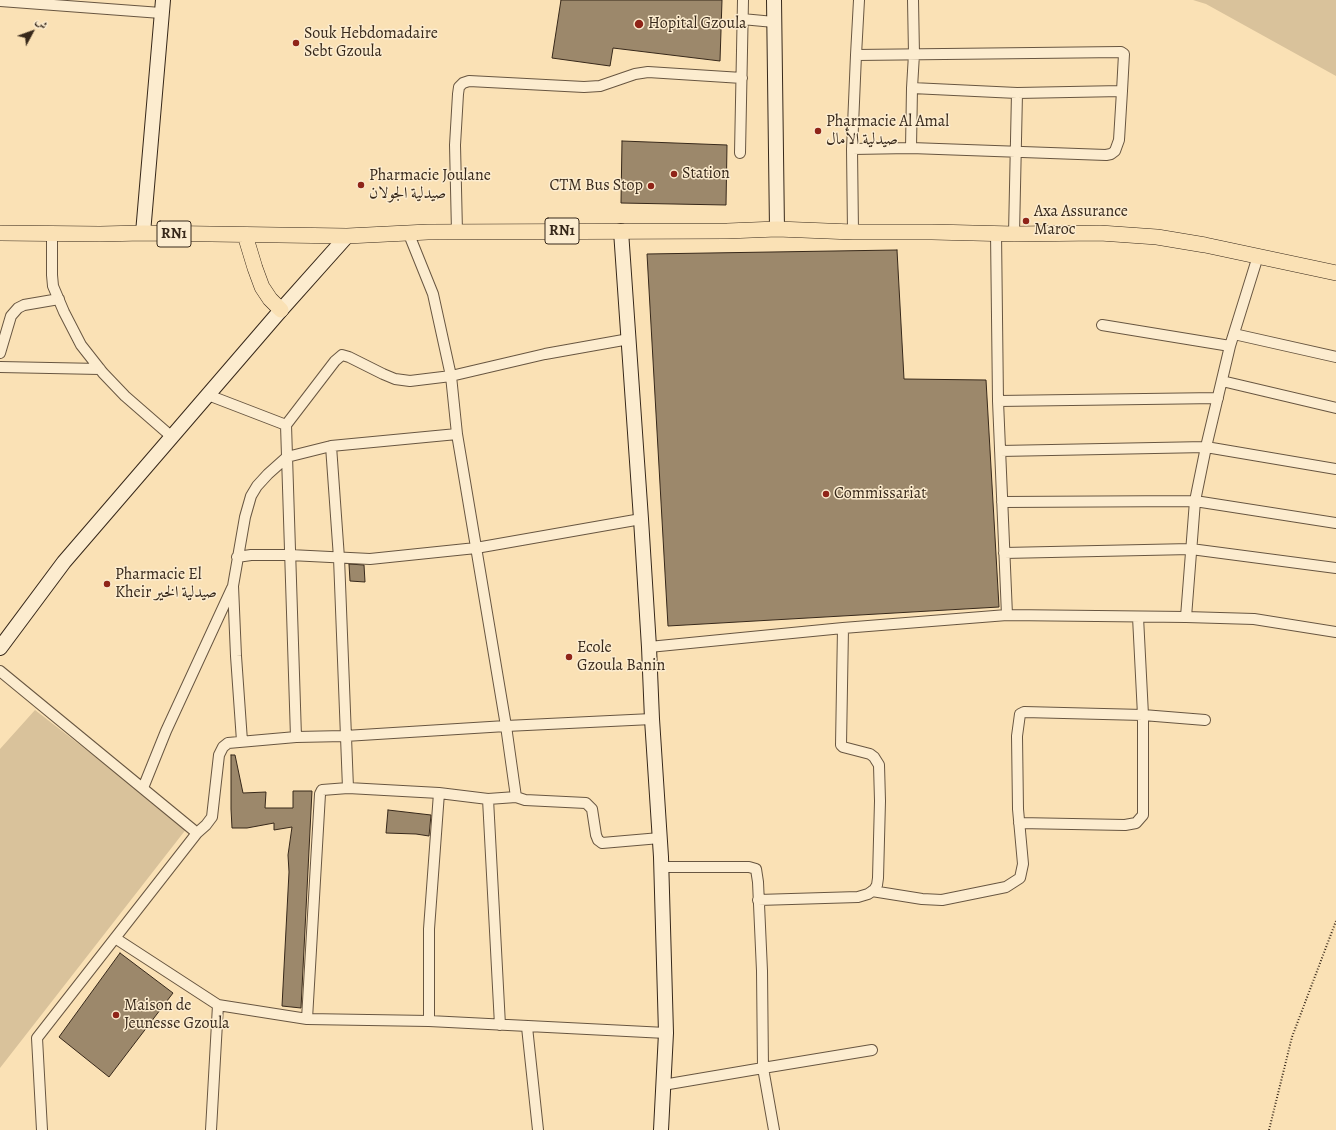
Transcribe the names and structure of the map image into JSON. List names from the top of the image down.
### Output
{
  "streets": {
    "main road": ["RN1"]
  },
  "places": [
    "Hopital Gzoula",
    "Souk Hebdomadaire Sebt Gzoula",
    "Pharmacie Al Amal صيدلية الأمال",
    "Station",
    "Pharmacie Joulane صيدلية الجولان",
    "CTM Bus Stop",
    "Axa Assurance Maroc",
    "Commissariat",
    "Pharmacie El Kheir صيدلية الخير",
    "Ecole Gzoula Banin",
    "Maison de Jeunesse Gzoula"
  ],
  "north": "top right"
}
